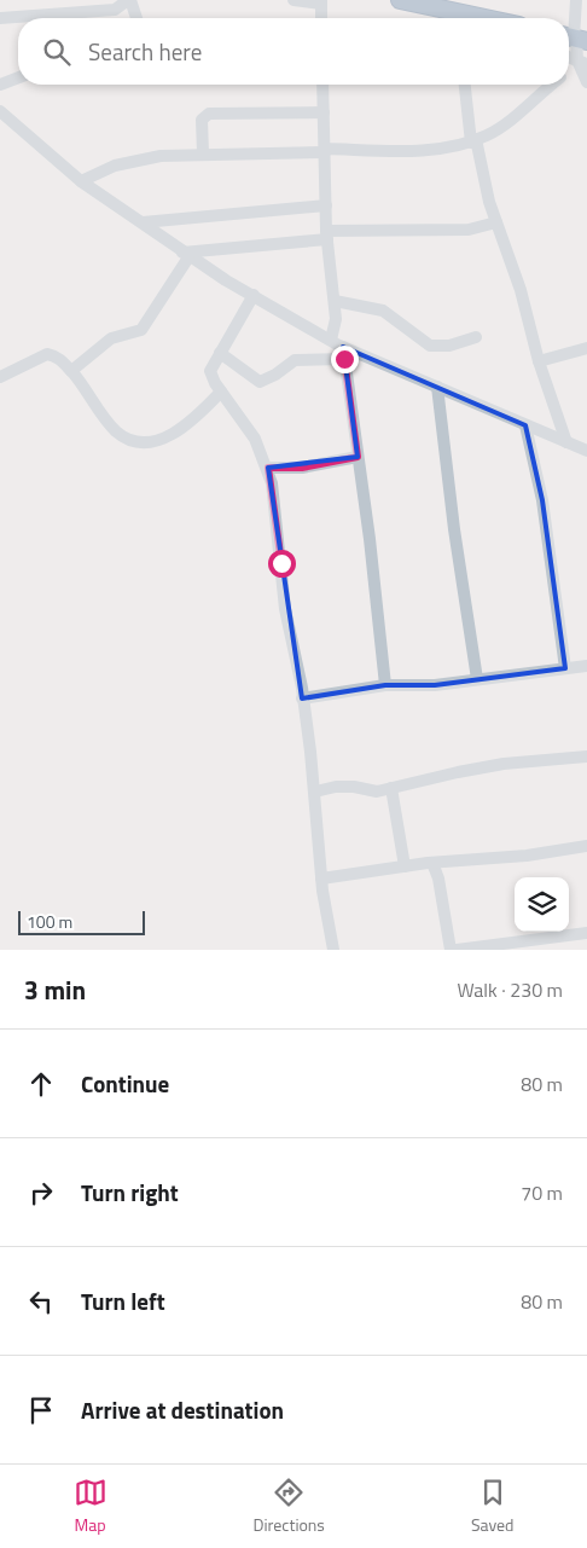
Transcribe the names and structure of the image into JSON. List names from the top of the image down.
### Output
{
  "scale_bar": "100 m",
  "page": {
    "search": "Search here",
    "scale": "100 m",
    "heading": ["3 min", "Walk · 230 m"],
    "list": [
      ["Continue", "80 m"],
      ["Turn right", "70 m"],
      ["Turn left", "80 m"],
      "Arrive at destination"
    ],
    "nav": ["Map", "Directions", "Saved"]
  }
}
